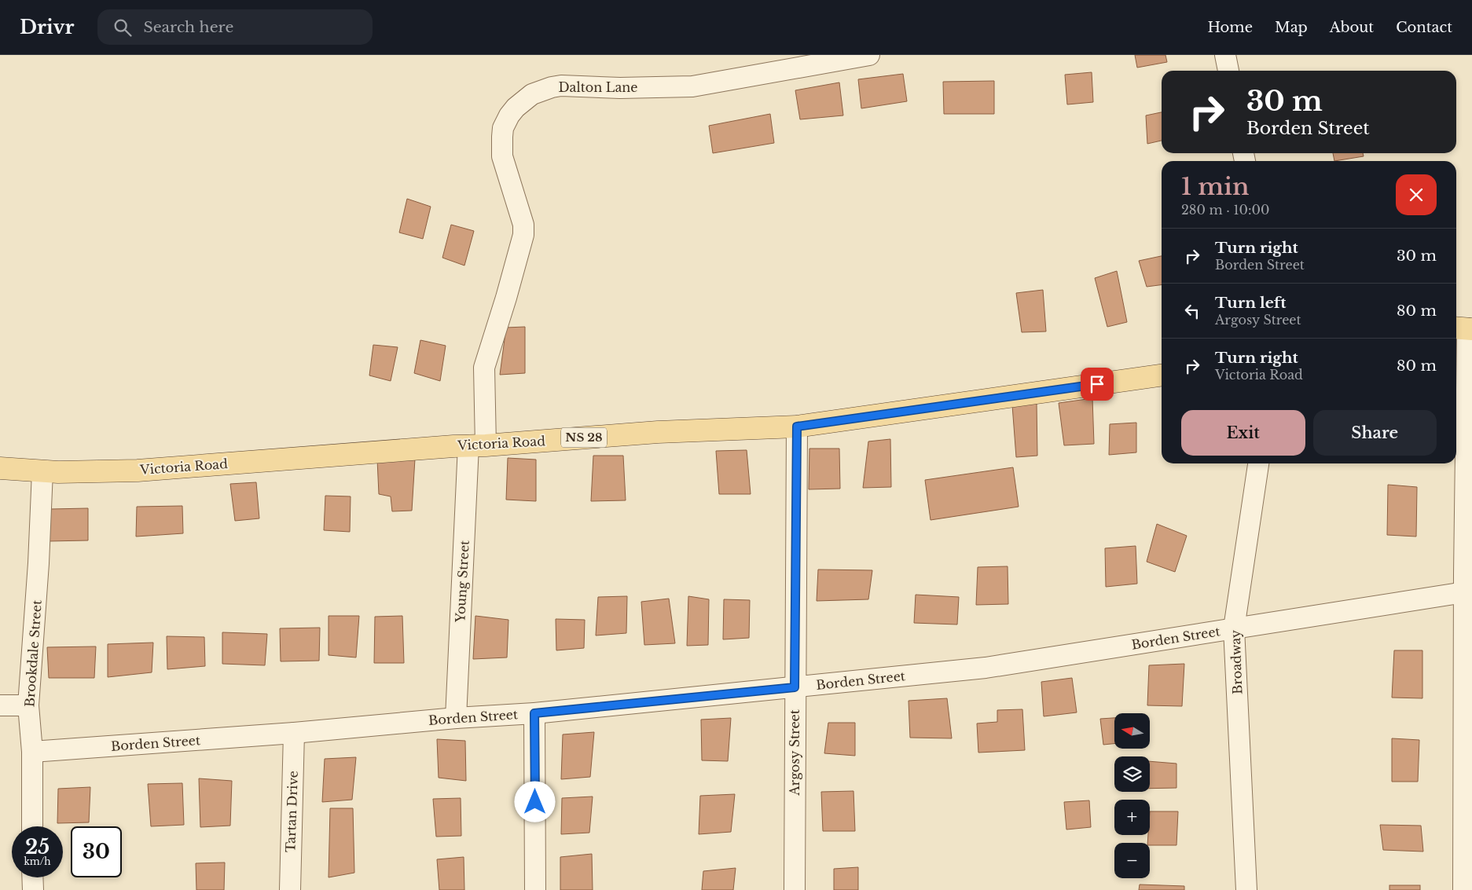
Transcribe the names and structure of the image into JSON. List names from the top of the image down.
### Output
{
  "streets": {
    "main road": ["NS 28", "Victoria Road"],
    "street": [
      "Dalton Lane",
      "Young Street",
      "Borden Street",
      "Brookdale Street",
      "Broadway",
      "Argosy Street",
      "Tartan Drive"
    ]
  },
  "crossings": [
    ["Dalton Lane", "Victoria Road"],
    ["Dalton Lane", "Young Street"],
    ["Victoria Road", "Young Street"],
    ["Victoria Road", "Brookdale Street"],
    ["Victoria Road", "Argosy Street"],
    ["Young Street", "Borden Street"],
    ["Borden Street", "Brookdale Street"],
    ["Borden Street", "Broadway"],
    ["Borden Street", "Argosy Street"],
    ["Borden Street", "Tartan Drive"]
  ],
  "north": "left",
  "page": {
    "header": "Drivr",
    "search": "Search here",
    "nav": [
      "Home",
      "Map",
      "About",
      "Contact"
    ],
    "turn": ["30 m", "Borden Street"],
    "heading": ["1 min", "280 m · 10:00"],
    "list": [
      {
        "name": "Turn right",
        "note": "Borden Street",
        "value": "30 m"
      },
      {
        "name": "Turn left",
        "note": "Argosy Street",
        "value": "80 m"
      },
      {
        "name": "Turn right",
        "note": "Victoria Road",
        "value": "80 m"
      }
    ],
    "buttons": ["Exit", "Share"],
    "map_buttons": ["+", "−"],
    "speed": "25 km/h",
    "limit": "30"
  }
}
